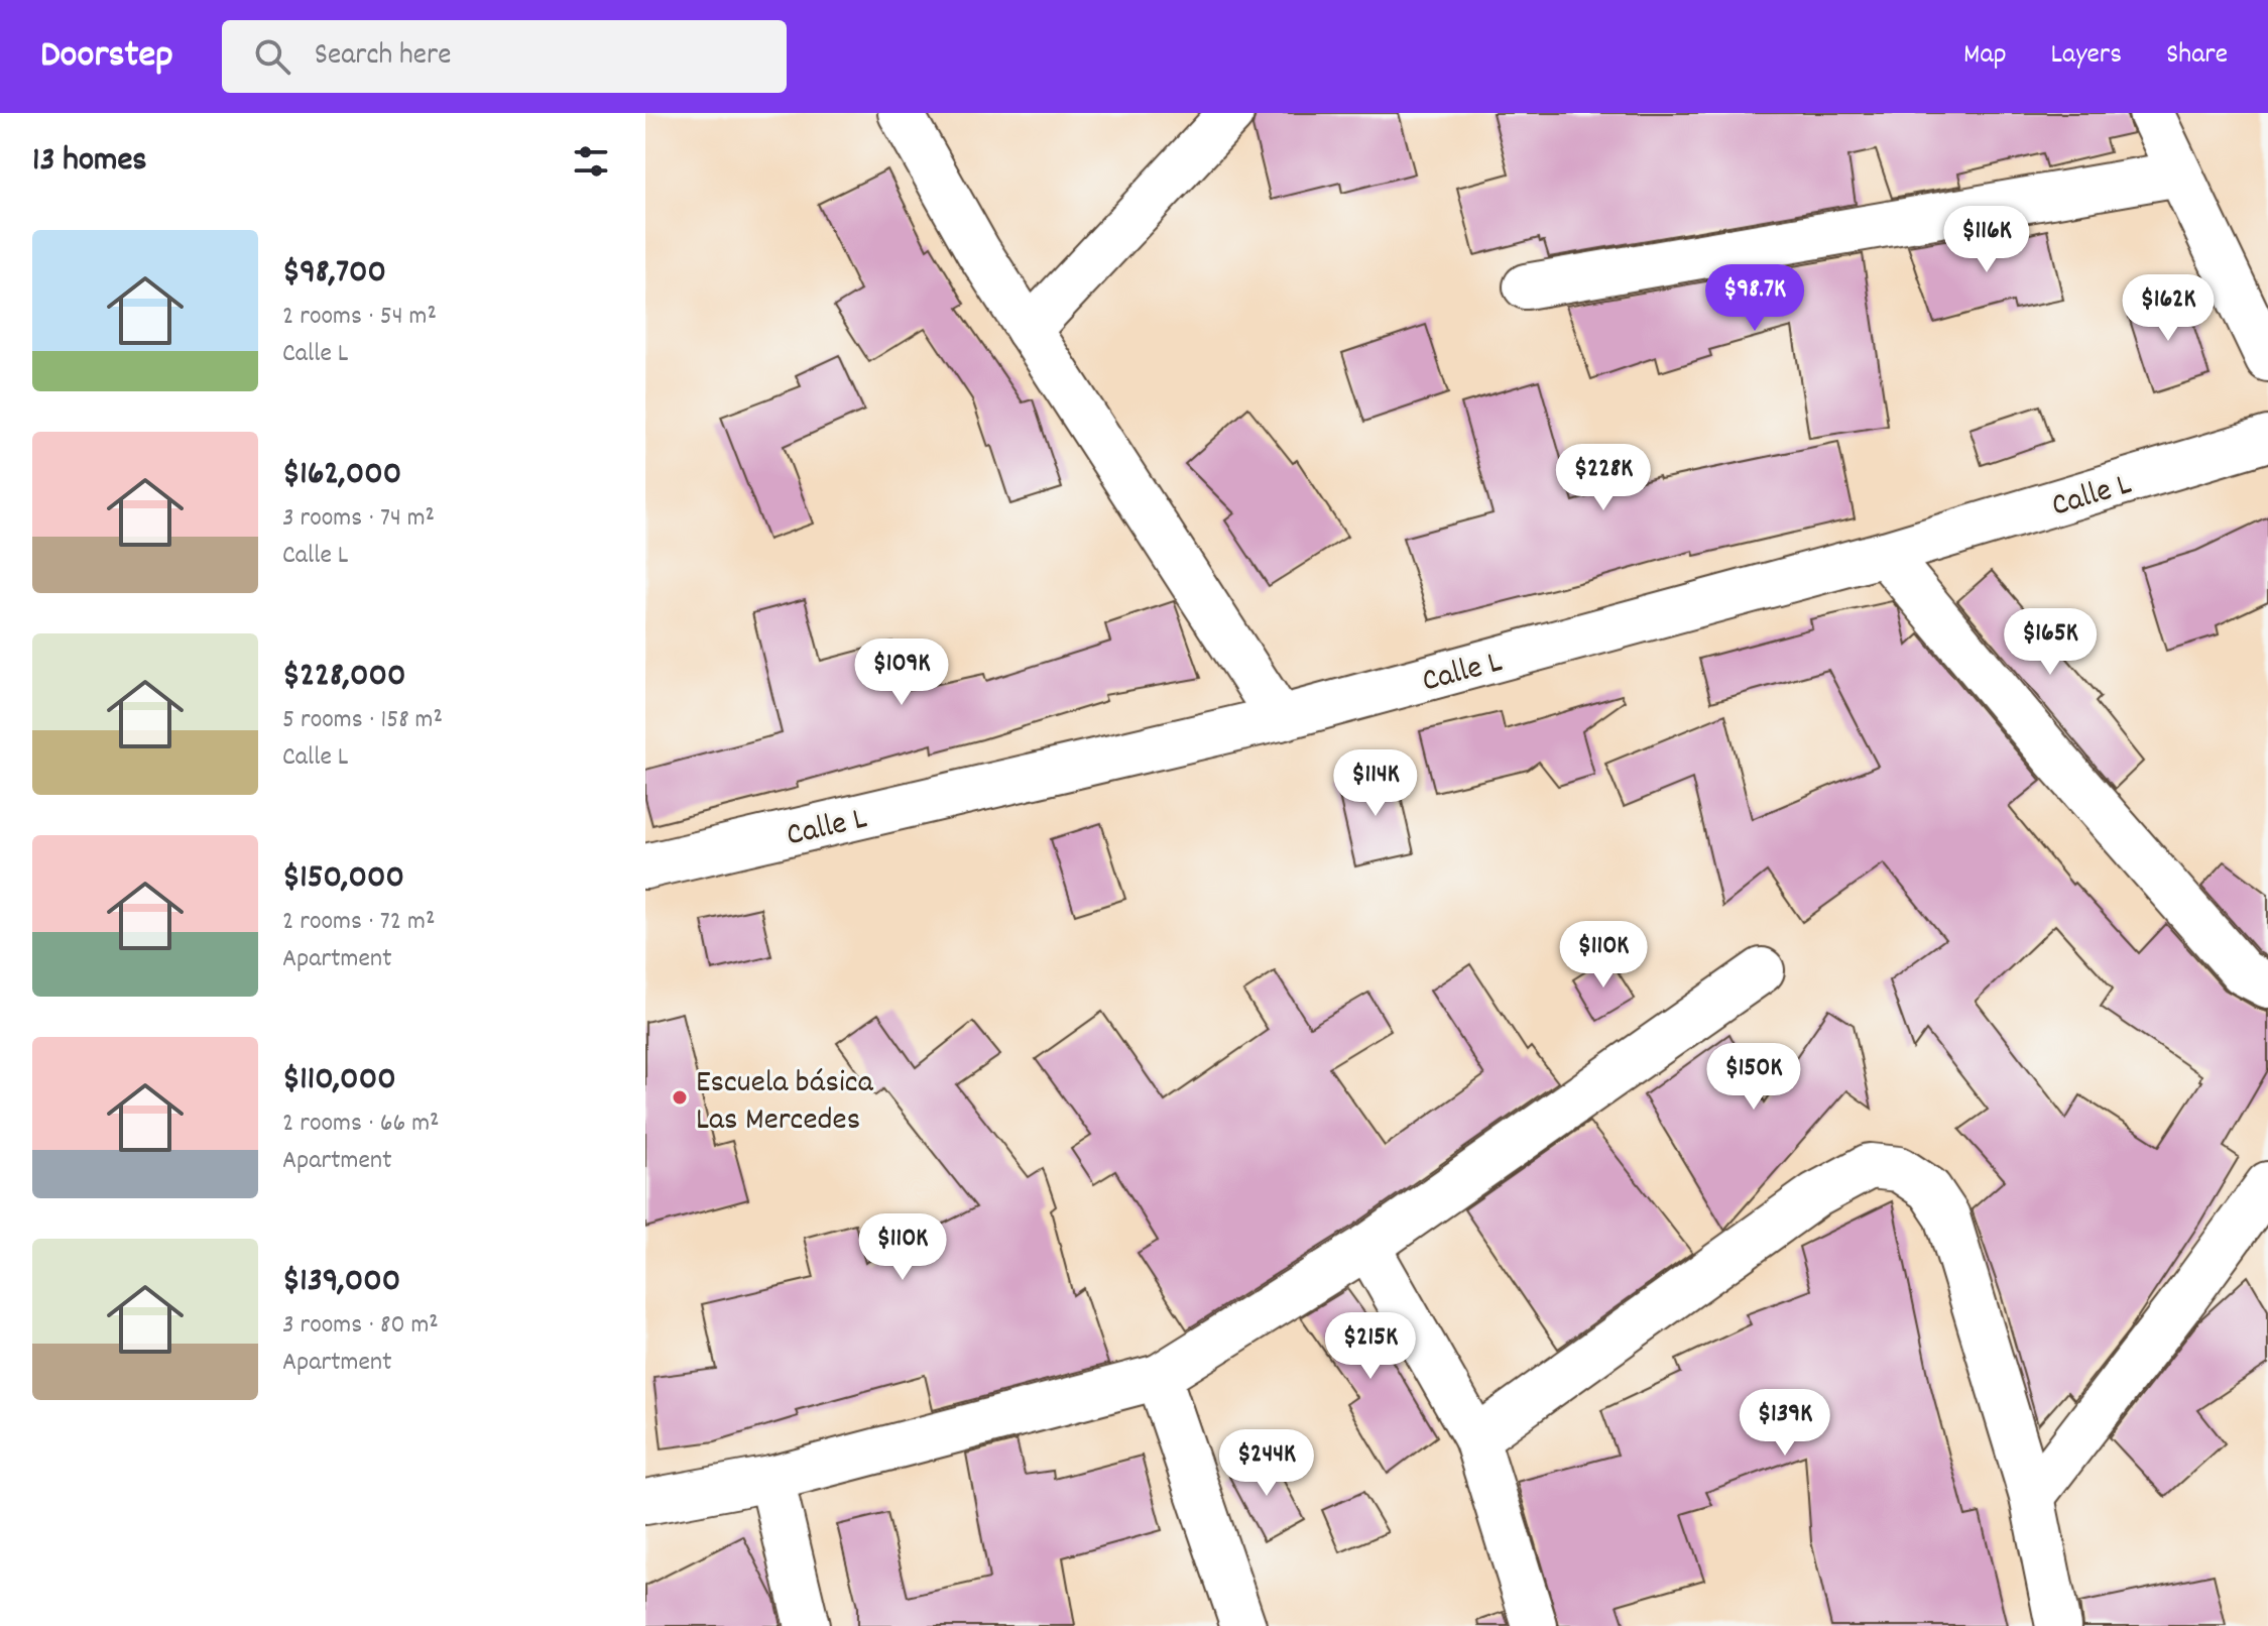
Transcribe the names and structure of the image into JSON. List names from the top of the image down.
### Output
{
  "streets": {
    "street": ["Calle L"]
  },
  "places": ["Escuela básica Las Mercedes"],
  "page": {
    "header": "Doorstep",
    "search": "Search here",
    "nav": ["Map", "Layers", "Share"],
    "heading": "13 homes",
    "price": [
      "$116K",
      "$98.7K",
      "$162K",
      "$228K",
      "$165K",
      "$109K",
      "$114K",
      "$110K",
      "$150K",
      "$110K",
      "$215K",
      "$139K",
      "$244K"
    ],
    "list": [
      {
        "name": "$98,700",
        "note": "2 rooms · 54 m² · Calle L"
      },
      {
        "name": "$162,000",
        "note": "3 rooms · 74 m² · Calle L"
      },
      {
        "name": "$228,000",
        "note": "5 rooms · 158 m² · Calle L"
      },
      {
        "name": "$150,000",
        "note": "2 rooms · 72 m² · Apartment"
      },
      {
        "name": "$110,000",
        "note": "2 rooms · 66 m² · Apartment"
      },
      {
        "name": "$139,000",
        "note": "3 rooms · 80 m² · Apartment"
      }
    ]
  }
}
